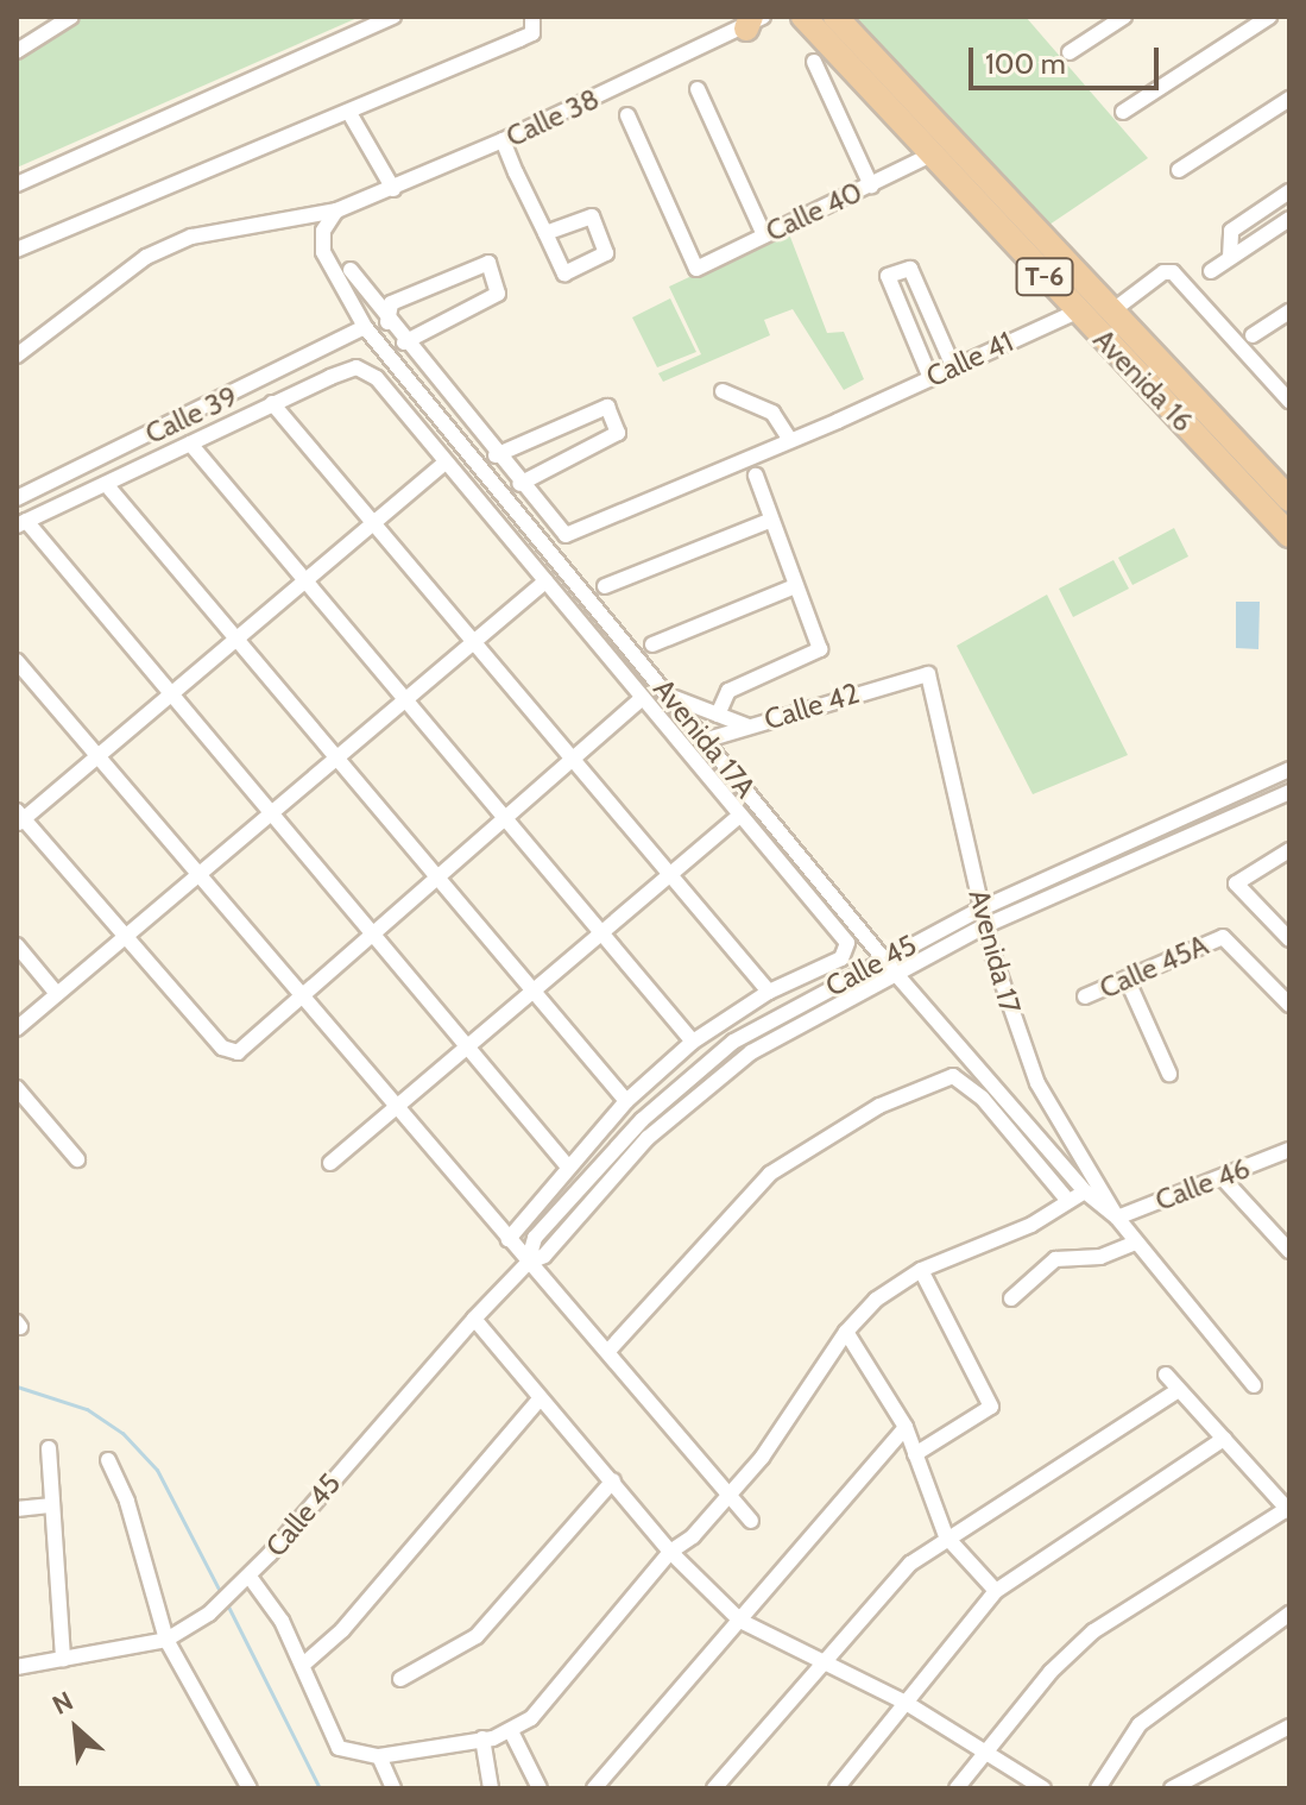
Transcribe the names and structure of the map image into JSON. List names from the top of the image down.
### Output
{
  "streets": {
    "highway": ["T-6", "Avenida 16"],
    "street": [
      "Calle 38",
      "Calle 40",
      "Calle 41",
      "Calle 39",
      "Calle 42",
      "Avenida 17A",
      "Avenida 17",
      "Calle 45",
      "Calle 45A",
      "Calle 46"
    ]
  },
  "crossings": [
    ["Calle 38", "Avenida 17A"],
    ["Calle 40", "Avenida 16"],
    ["Calle 41", "Avenida 16"],
    ["Calle 39", "Avenida 17A"],
    ["Calle 42", "Avenida 17A"],
    ["Calle 42", "Avenida 17"],
    ["Avenida 17A", "Avenida 17"],
    ["Avenida 17A", "Calle 45"],
    ["Avenida 17A", "Calle 46"],
    ["Avenida 17", "Calle 45"],
    ["Avenida 17", "Calle 46"]
  ],
  "scale_bar": "100 m",
  "north": "top left"
}
